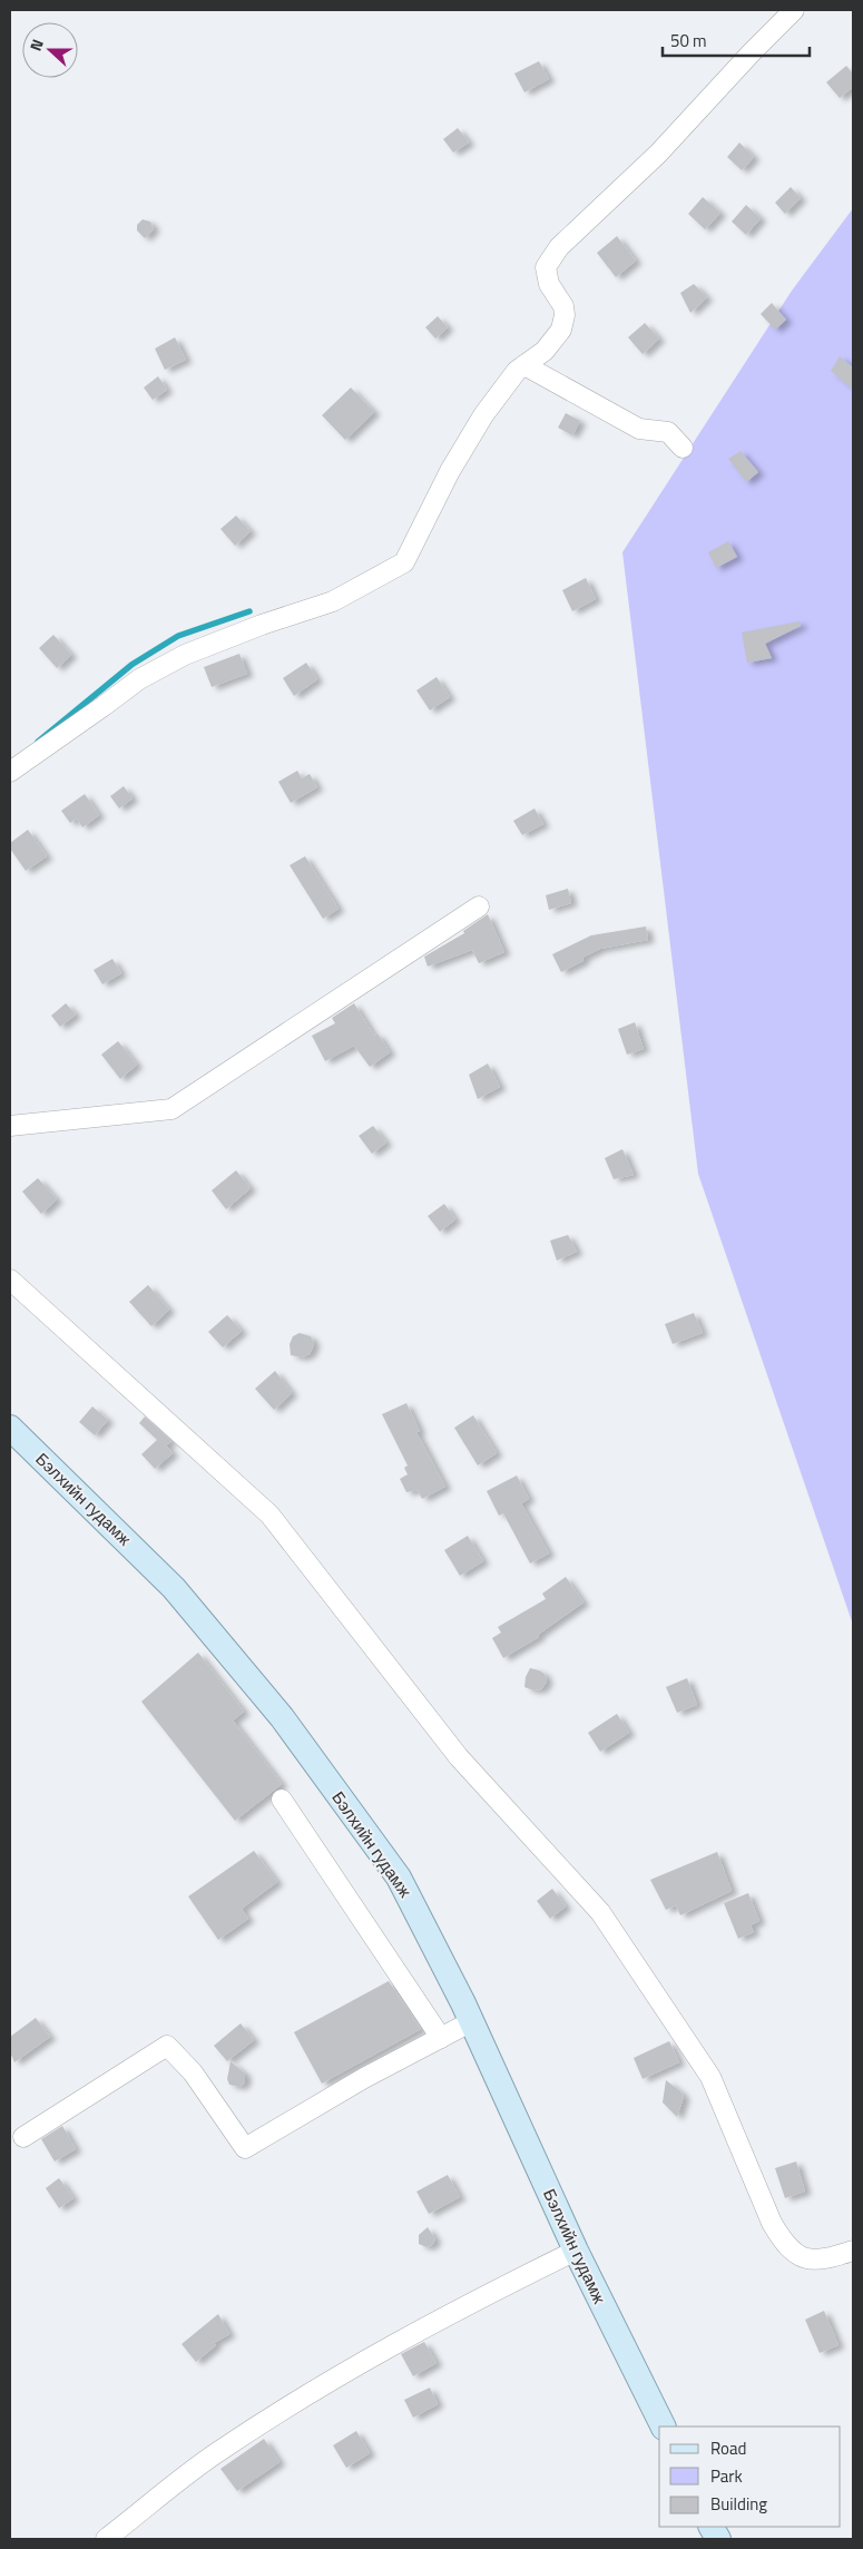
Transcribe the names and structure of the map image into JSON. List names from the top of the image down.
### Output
{
  "streets": {
    "main road": ["Бэлхийн гудамж"]
  },
  "legend": ["Road", "Park", "Building"],
  "scale_bar": "50 m",
  "north": "left"
}
